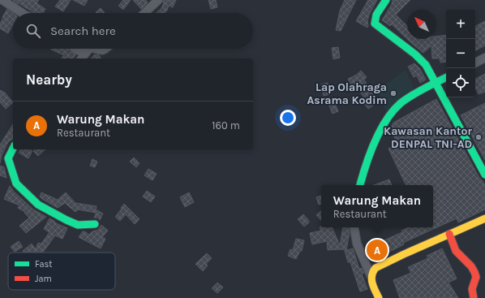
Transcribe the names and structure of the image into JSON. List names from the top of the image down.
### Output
{
  "places": ["Lap Olahraga Asrama Kodim", "Kawasan Kantor DENPAL TNI-AD"],
  "legend": ["Fast", "Jam"],
  "north": "top left",
  "page": {
    "map_buttons": ["+", "−"],
    "search": "Search here",
    "heading": "Nearby",
    "list": [
      {
        "mark": "A",
        "name": "Warung Makan",
        "note": "Restaurant",
        "value": "160 m"
      }
    ],
    "popup": ["Warung Makan", "Restaurant"],
    "pins": "A"
  }
}
